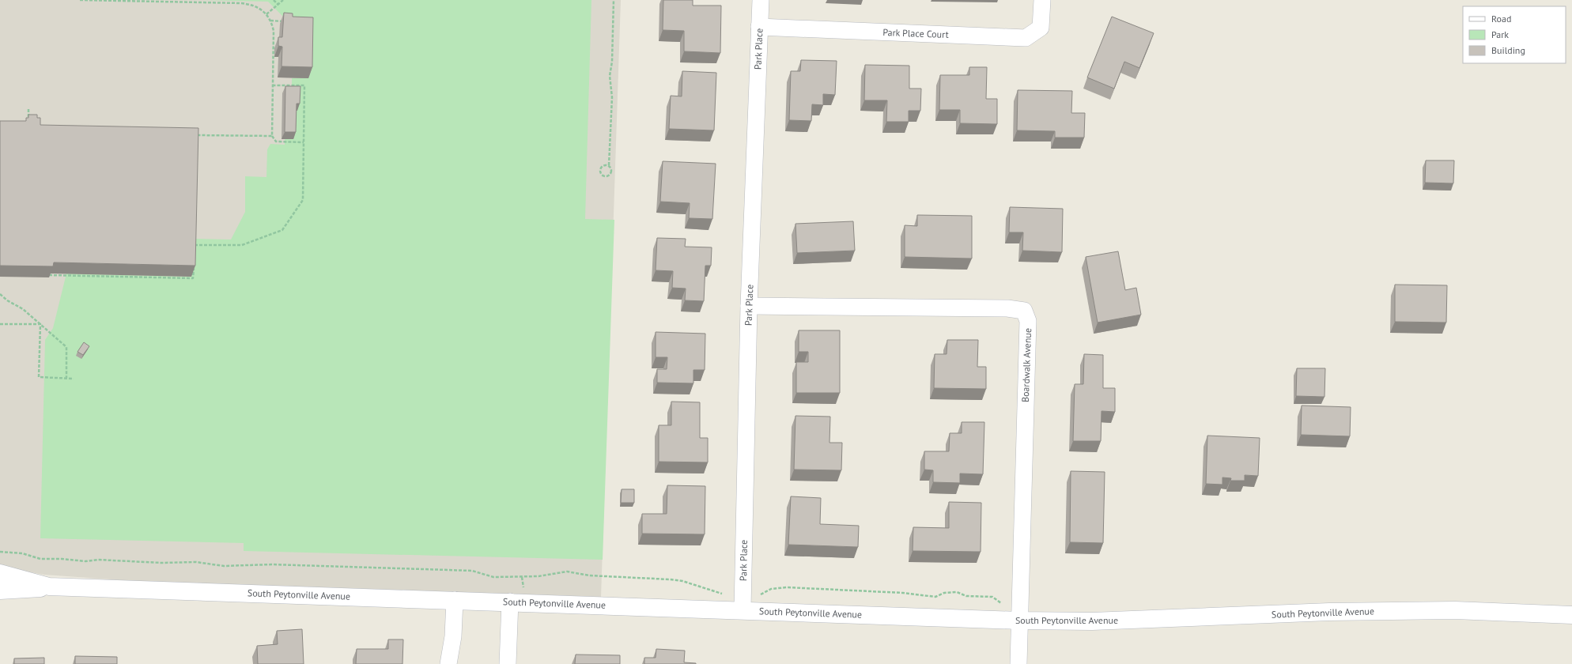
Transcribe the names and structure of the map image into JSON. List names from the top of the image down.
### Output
{
  "streets": {
    "street": [
      "Park Place Court",
      "Park Place",
      "Boardwalk Avenue",
      "South Peytonville Avenue"
    ]
  },
  "crossings": [
    ["Park Place Court", "Park Place"],
    ["Park Place", "Boardwalk Avenue"],
    ["Park Place", "South Peytonville Avenue"],
    ["Boardwalk Avenue", "South Peytonville Avenue"]
  ],
  "legend": ["Road", "Park", "Building"]
}
